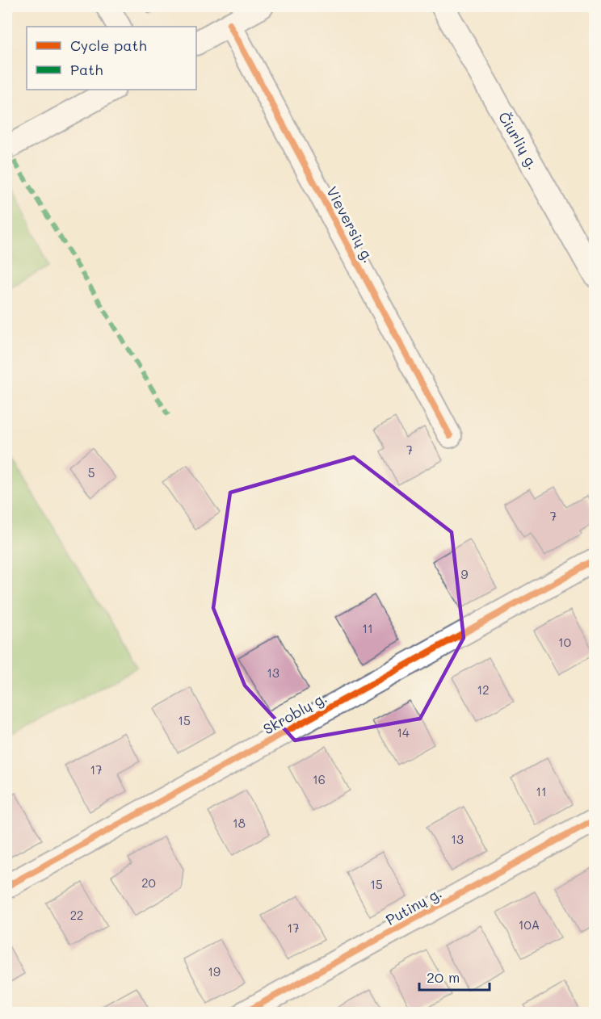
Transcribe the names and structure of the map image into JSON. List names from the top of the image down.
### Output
{
  "streets": {
    "street": [
      "Čiurlių g.",
      "Vieversių g.",
      "Skroblų g.",
      "Putinų g."
    ]
  },
  "house_numbers": [
    "7",
    "5",
    "7",
    "9",
    "11",
    "10",
    "13",
    "12",
    "15",
    "14",
    "17",
    "16",
    "11",
    "18",
    "13",
    "20",
    "15",
    "22",
    "10A",
    "17",
    "19"
  ],
  "legend": ["Cycle path", "Path"],
  "scale_bar": "20 m"
}
